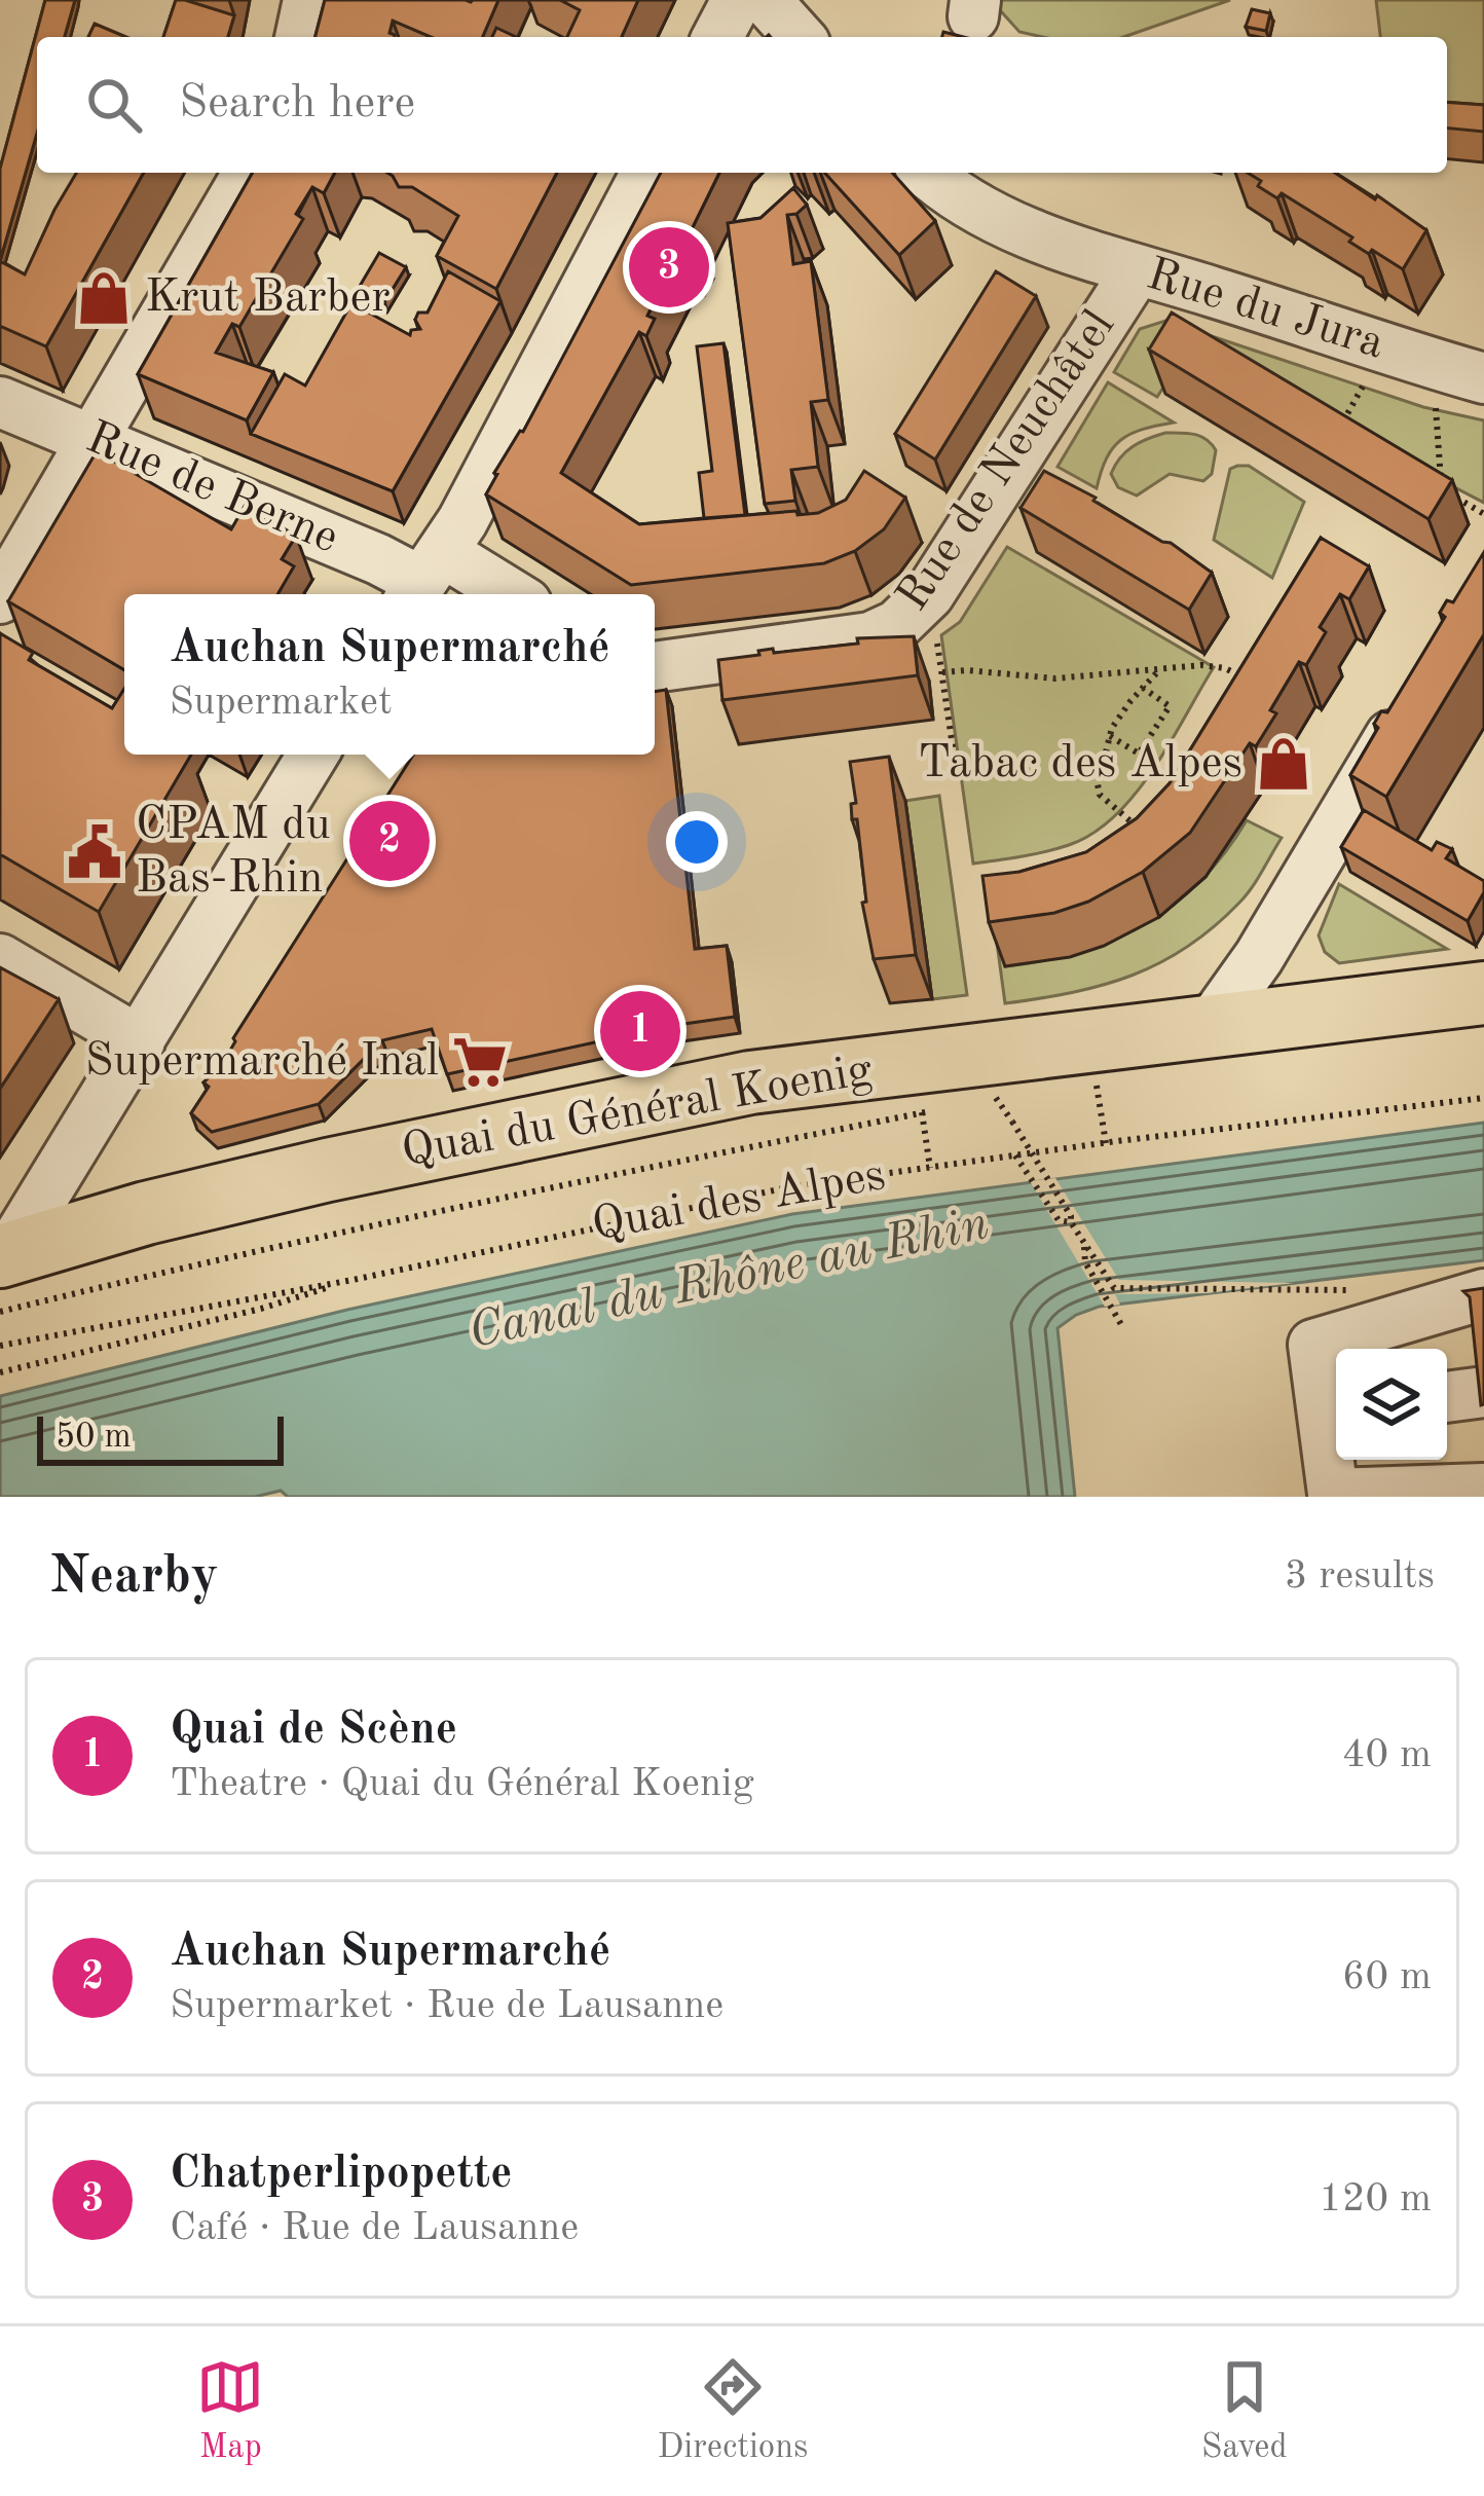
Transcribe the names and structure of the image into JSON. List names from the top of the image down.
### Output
{
  "streets": {
    "main road": ["Quai du Général Koenig"],
    "street": ["Rue du Jura", "Rue de Neuchâtel", "Rue de Berne"],
    "path": ["Quai des Alpes"]
  },
  "crossings": [
    ["Rue du Jura", "Rue de Neuchâtel"],
    ["Quai du Général Koenig", "Quai des Alpes"]
  ],
  "water": ["Canal du Rhône au Rhin"],
  "places": {
    "shop": ["Krut Barber", "Tabac des Alpes"],
    "public building": ["CPAM du Bas-Rhin"],
    "supermarket": ["Supermarché Inal"]
  },
  "scale_bar": "50 m",
  "page": {
    "search": "Search here",
    "pins": ["3", "2", "1"],
    "popup": ["Auchan Supermarché", "Supermarket"],
    "scale": "50 m",
    "heading": ["Nearby", "3 results"],
    "list": [
      {
        "mark": "1",
        "name": "Quai de Scène",
        "note": "Theatre · Quai du Général Koenig",
        "value": "40 m"
      },
      {
        "mark": "2",
        "name": "Auchan Supermarché",
        "note": "Supermarket · Rue de Lausanne",
        "value": "60 m"
      },
      {
        "mark": "3",
        "name": "Chatperlipopette",
        "note": "Café · Rue de Lausanne",
        "value": "120 m"
      }
    ],
    "nav": ["Map", "Directions", "Saved"]
  }
}
